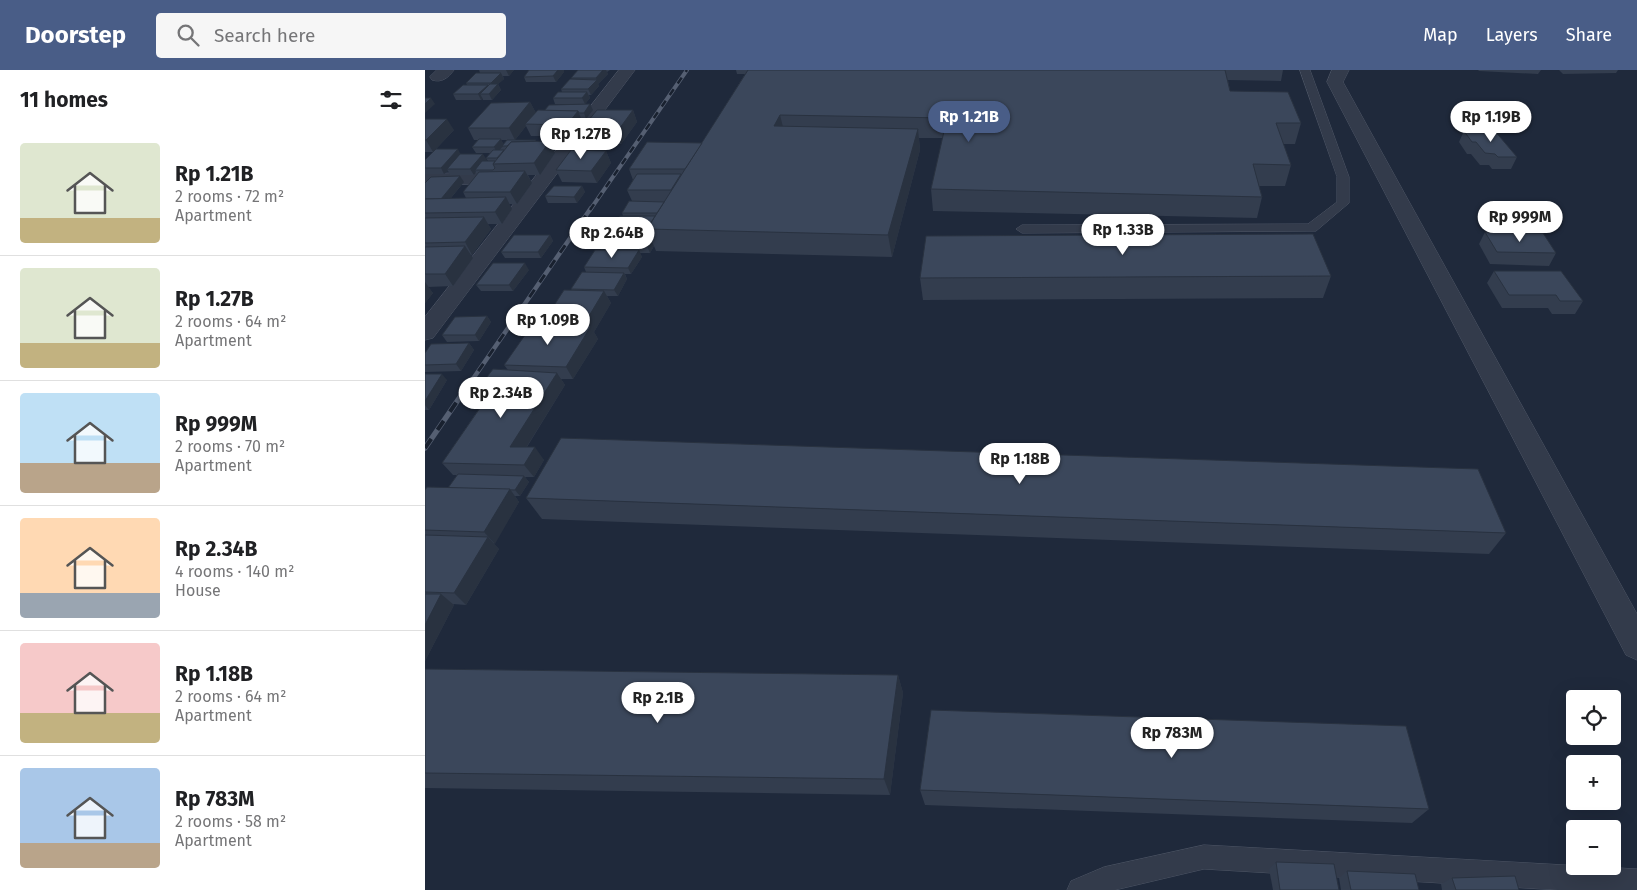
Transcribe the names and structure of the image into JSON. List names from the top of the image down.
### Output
{
  "page": {
    "header": "Doorstep",
    "search": "Search here",
    "nav": ["Map", "Layers", "Share"],
    "heading": "11 homes",
    "price": [
      "Rp 1.21B",
      "Rp 1.19B",
      "Rp 1.27B",
      "Rp 999M",
      "Rp 1.33B",
      "Rp 2.64B",
      "Rp 1.09B",
      "Rp 2.34B",
      "Rp 1.18B",
      "Rp 2.1B",
      "Rp 783M"
    ],
    "list": [
      {
        "name": "Rp 1.21B",
        "note": "2 rooms · 72 m² · Apartment"
      },
      {
        "name": "Rp 1.27B",
        "note": "2 rooms · 64 m² · Apartment"
      },
      {
        "name": "Rp 999M",
        "note": "2 rooms · 70 m² · Apartment"
      },
      {
        "name": "Rp 2.34B",
        "note": "4 rooms · 140 m² · House"
      },
      {
        "name": "Rp 1.18B",
        "note": "2 rooms · 64 m² · Apartment"
      },
      {
        "name": "Rp 783M",
        "note": "2 rooms · 58 m² · Apartment"
      }
    ],
    "map_buttons": ["+", "−"]
  }
}
